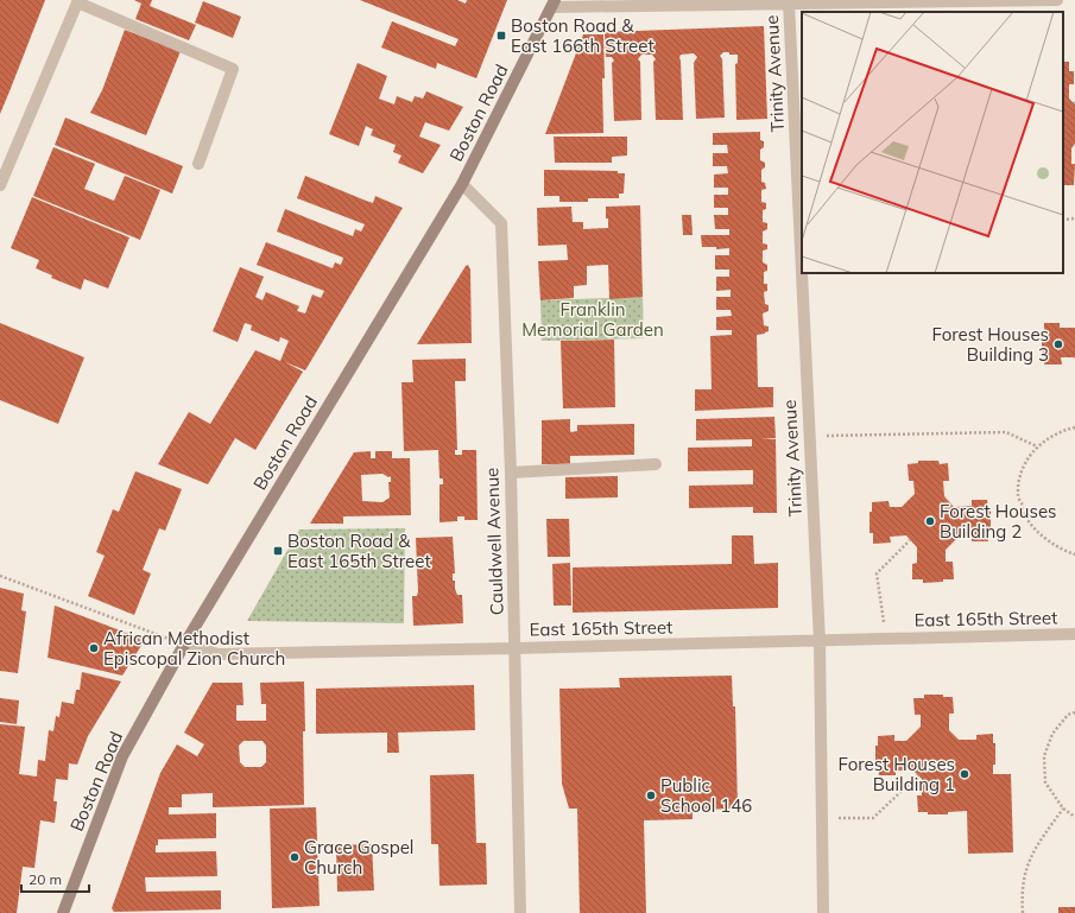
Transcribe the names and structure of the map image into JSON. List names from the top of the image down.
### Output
{
  "streets": {
    "main road": ["Boston Road"],
    "street": ["Trinity Avenue", "Cauldwell Avenue", "East 165th Street"]
  },
  "crossings": [
    ["Trinity Avenue", "East 165th Street"],
    ["Boston Road", "Cauldwell Avenue"],
    ["Boston Road", "East 165th Street"],
    ["Cauldwell Avenue", "East 165th Street"]
  ],
  "parks": ["Franklin Memorial Garden"],
  "places": {
    "transit": ["Boston Road & East 166th Street", "Boston Road & East 165th Street"],
    "other": [
      "Forest Houses Building 3",
      "Forest Houses Building 2",
      "African Methodist Episcopal Zion Church",
      "Forest Houses Building 1",
      "Public School 146",
      "Grace Gospel Church"
    ]
  },
  "scale_bar": "20 m"
}
